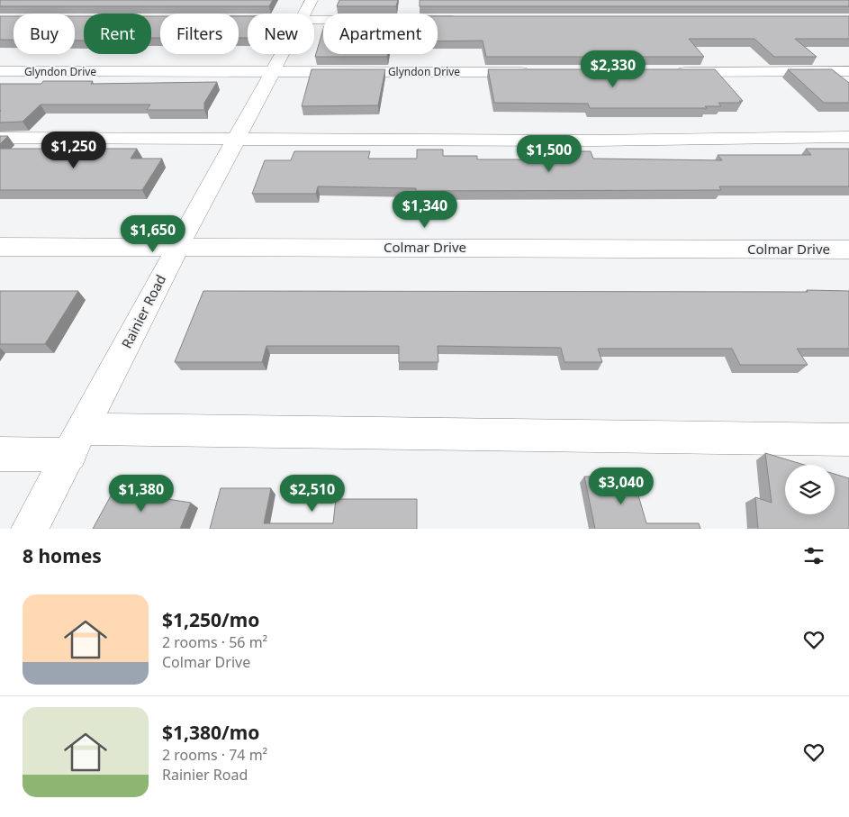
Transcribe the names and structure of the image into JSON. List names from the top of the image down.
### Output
{
  "streets": {
    "street": ["Glyndon Drive", "Colmar Drive", "Rainier Road"]
  },
  "crossings": [
    ["Glyndon Drive", "Rainier Road"],
    ["Colmar Drive", "Rainier Road"]
  ],
  "page": {
    "chip": [
      "Buy",
      "Rent",
      "Filters",
      "New",
      "Apartment"
    ],
    "price": [
      "$2,330",
      "$1,250",
      "$1,500",
      "$1,340",
      "$1,650",
      "$3,040",
      "$1,380",
      "$2,510"
    ],
    "heading": "8 homes",
    "list": [
      {
        "name": "$1,250/mo",
        "note": "2 rooms · 56 m² · Colmar Drive"
      },
      {
        "name": "$1,380/mo",
        "note": "2 rooms · 74 m² · Rainier Road"
      }
    ]
  }
}
